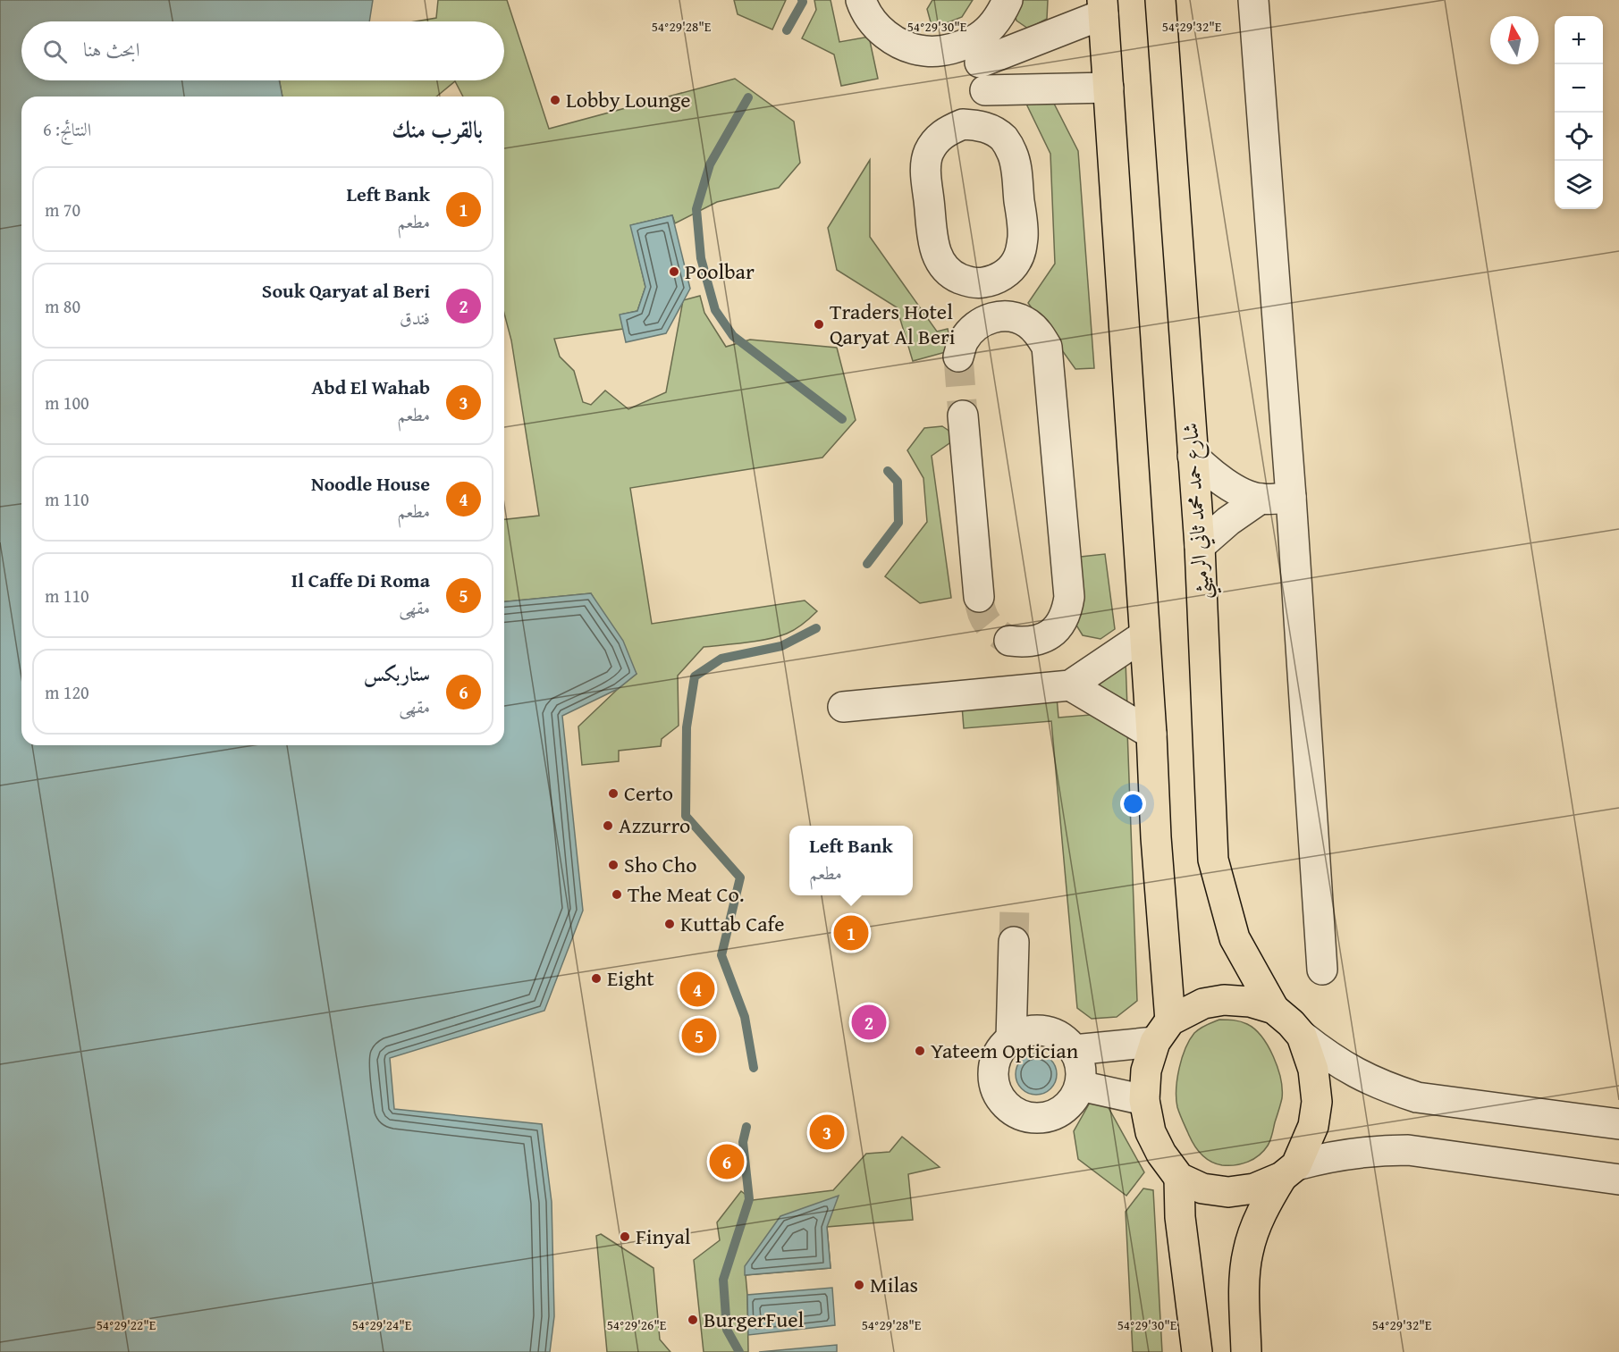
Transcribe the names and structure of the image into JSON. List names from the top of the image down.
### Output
{
  "streets": {
    "main road": ["شارع حمد محمد ثاني الرميثي"]
  },
  "places": [
    "Lobby Lounge",
    "Poolbar",
    "Traders Hotel Qaryat Al Beri",
    "Certo",
    "Azzurro",
    "Sho Cho",
    "The Meat Co.",
    "Kuttab Cafe",
    "Eight",
    "Yateem Optician",
    "Finyal",
    "Milas",
    "BurgerFuel"
  ],
  "north": "top",
  "page": {
    "map_buttons": ["+", "−"],
    "search": "ابحث هنا",
    "heading": ["بالقرب منك", "النتائج: 6"],
    "list": [
      {
        "mark": "1",
        "name": "Left Bank",
        "note": "مطعم",
        "value": "70 m"
      },
      {
        "mark": "2",
        "name": "Souk Qaryat al Beri",
        "note": "فندق",
        "value": "80 m"
      },
      {
        "mark": "3",
        "name": "Abd El Wahab",
        "note": "مطعم",
        "value": "100 m"
      },
      {
        "mark": "4",
        "name": "Noodle House",
        "note": "مطعم",
        "value": "110 m"
      },
      {
        "mark": "5",
        "name": "Il Caffe Di Roma",
        "note": "مقهى",
        "value": "110 m"
      },
      {
        "mark": "6",
        "name": "ستاربكس",
        "note": "مقهى",
        "value": "120 m"
      }
    ],
    "popup": ["Left Bank", "مطعم"],
    "pins": [
      "1",
      "4",
      "2",
      "5",
      "3",
      "6"
    ]
  },
  "coordinates": [
    "54°29'28\"E",
    "54°29'30\"E",
    "54°29'32\"E",
    "54°29'22\"E",
    "54°29'24\"E",
    "54°29'26\"E"
  ]
}
